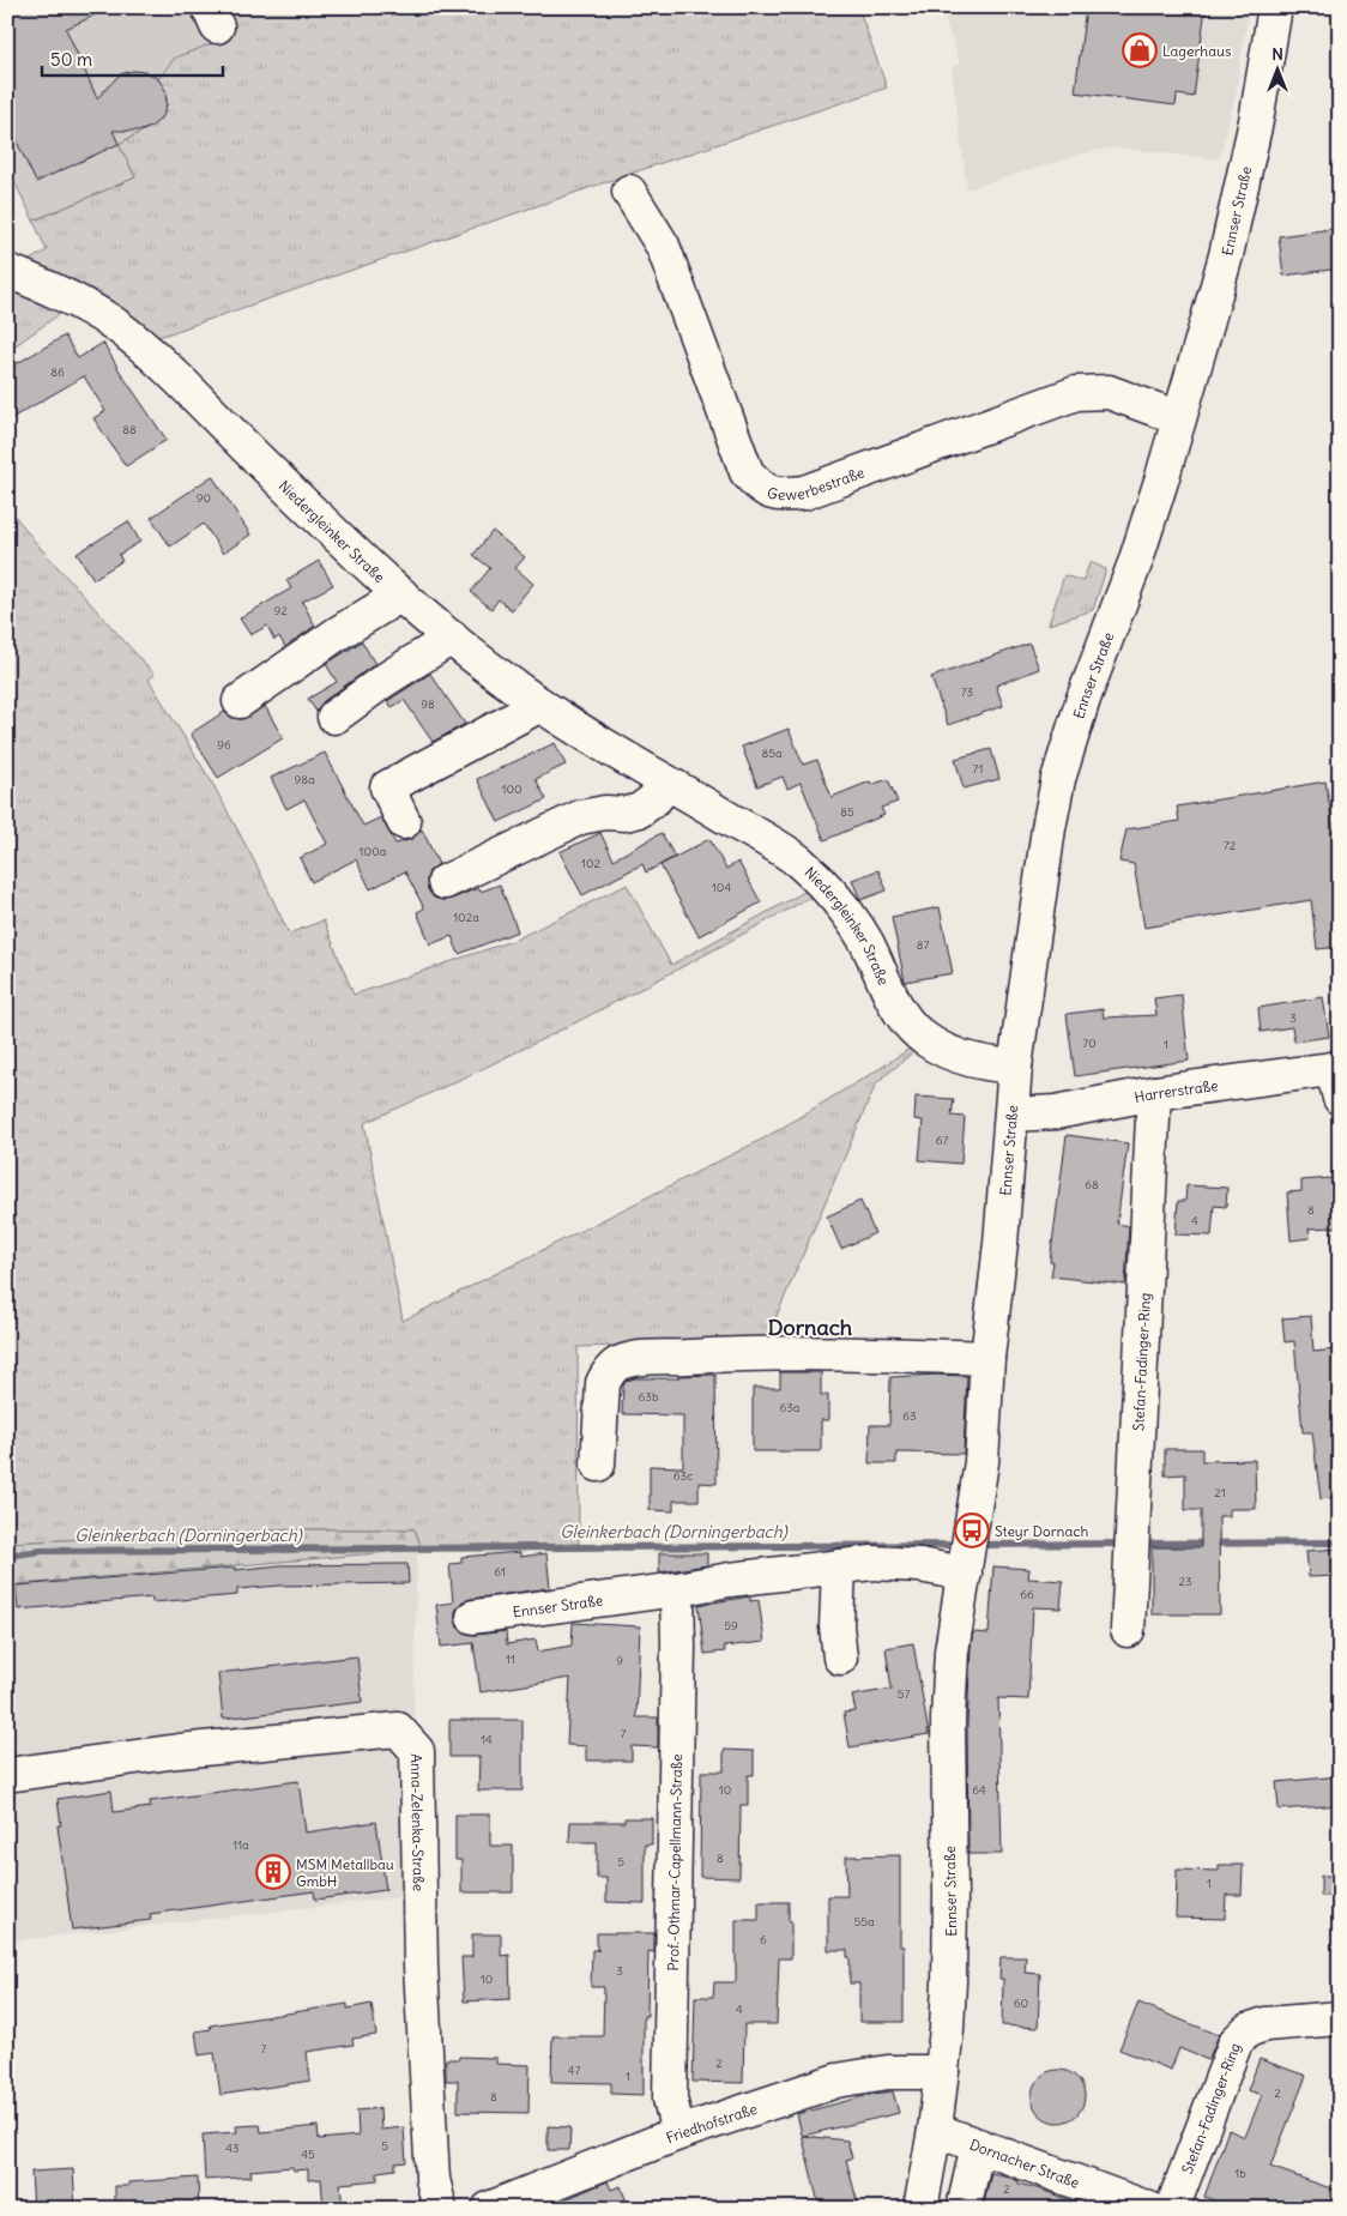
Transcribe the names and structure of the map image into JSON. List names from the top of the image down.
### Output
{
  "streets": {
    "street": [
      "Ennser Straße",
      "Gewerbestraße",
      "Niedergleinker Straße",
      "Harrerstraße",
      "Stefan-Fadinger-Ring",
      "Anna-Zelenka-Straße",
      "Prof.-Othmar-Capellmann-Straße",
      "Friedhofstraße",
      "Dornacher Straße"
    ]
  },
  "crossings": [
    ["Ennser Straße", "Gewerbestraße"],
    ["Ennser Straße", "Niedergleinker Straße"],
    ["Ennser Straße", "Harrerstraße"],
    ["Ennser Straße", "Prof.-Othmar-Capellmann-Straße"],
    ["Ennser Straße", "Friedhofstraße"],
    ["Ennser Straße", "Dornacher Straße"],
    ["Harrerstraße", "Stefan-Fadinger-Ring"],
    ["Prof.-Othmar-Capellmann-Straße", "Friedhofstraße"]
  ],
  "districts": ["Dornach"],
  "water": ["Gleinkerbach (Dorningerbach)"],
  "places": {
    "shop": ["Lagerhaus"],
    "bus stop": ["Steyr Dornach"],
    "building": ["MSM Metallbau GmbH"]
  },
  "house_numbers": [
    "86",
    "88",
    "90",
    "92",
    "73",
    "98",
    "96",
    "85a",
    "71",
    "98a",
    "100",
    "85",
    "72",
    "100a",
    "102",
    "104",
    "102a",
    "87",
    "3",
    "70",
    "1",
    "67",
    "68",
    "8",
    "4",
    "63b",
    "63a",
    "63",
    "63c",
    "21",
    "61",
    "23",
    "66",
    "59",
    "11",
    "9",
    "57",
    "7",
    "14",
    "10",
    "64",
    "11a",
    "8",
    "5",
    "1",
    "55a",
    "6",
    "3",
    "10",
    "60",
    "4",
    "7",
    "2",
    "47",
    "1",
    "2",
    "8",
    "5",
    "43",
    "45",
    "1b",
    "2"
  ],
  "scale_bar": "50 m",
  "north": "top"
}
